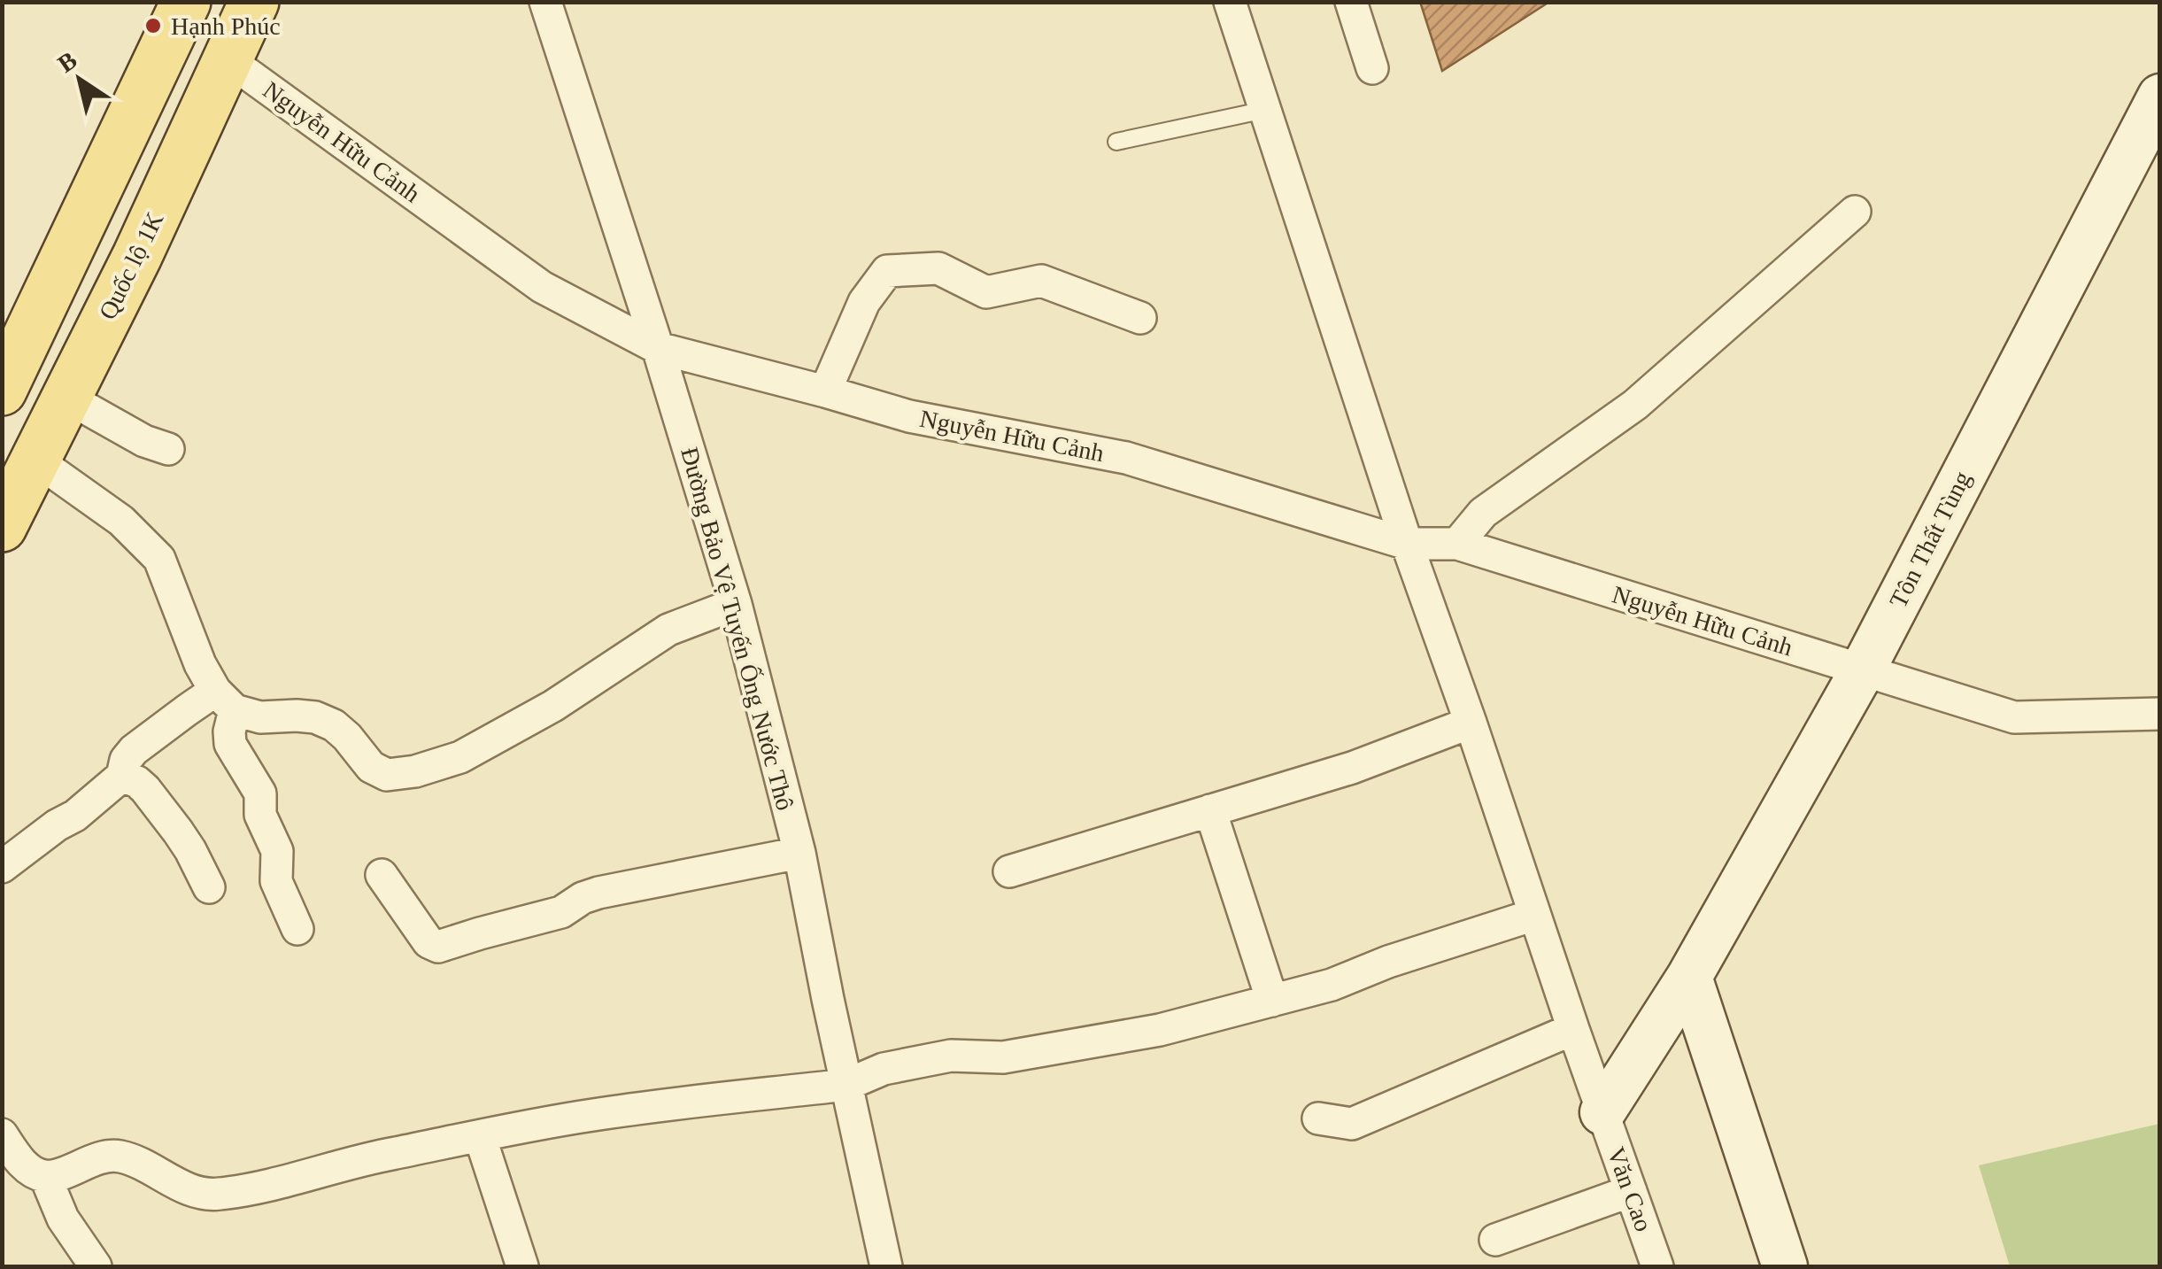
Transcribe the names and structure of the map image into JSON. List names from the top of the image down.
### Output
{
  "streets": {
    "main road": ["Quốc lộ 1K"],
    "street": [
      "Nguyễn Hữu Cảnh",
      "Tôn Thất Tùng",
      "Đường Bảo Vệ Tuyến Ống Nước Thô",
      "Văn Cao"
    ]
  },
  "crossings": [
    ["Nguyễn Hữu Cảnh", "Quốc lộ 1K"],
    ["Nguyễn Hữu Cảnh", "Tôn Thất Tùng"],
    ["Nguyễn Hữu Cảnh", "Đường Bảo Vệ Tuyến Ống Nước Thô"],
    ["Nguyễn Hữu Cảnh", "Văn Cao"],
    ["Tôn Thất Tùng", "Văn Cao"]
  ],
  "places": ["Hạnh Phúc"],
  "north": "top left"
}
